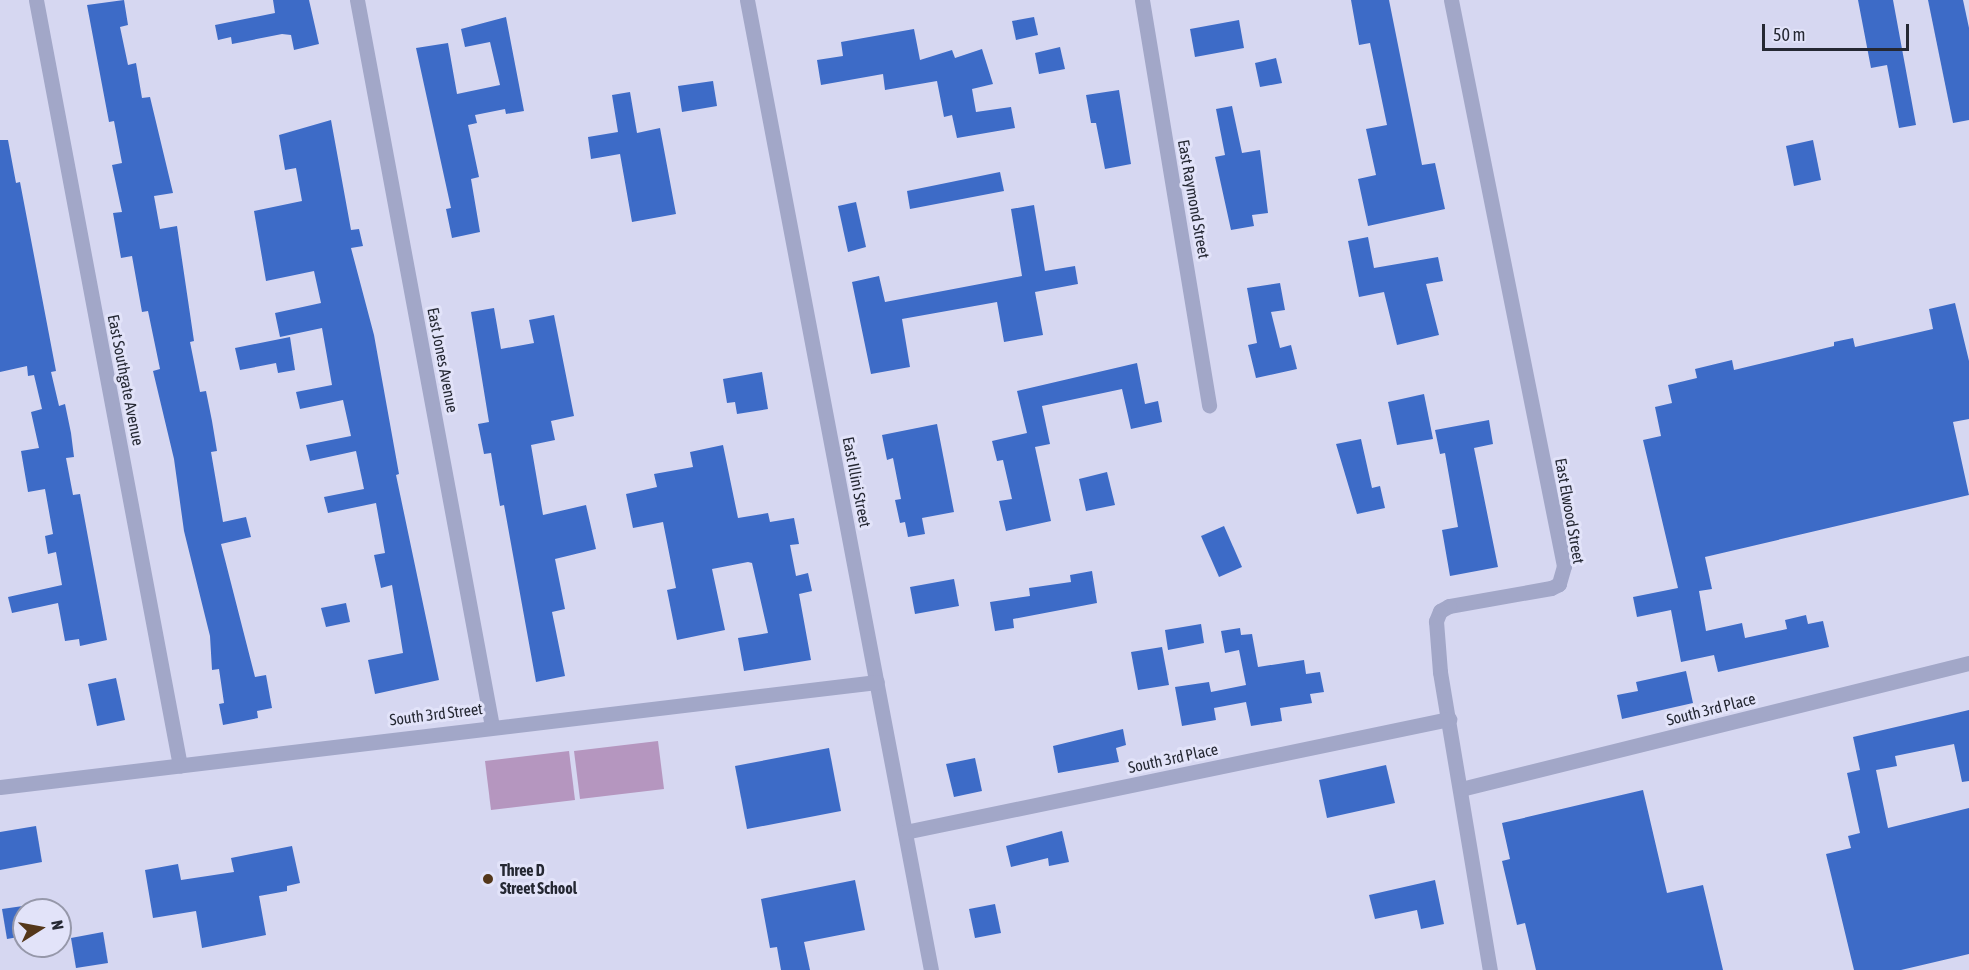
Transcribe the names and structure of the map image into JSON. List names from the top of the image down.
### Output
{
  "streets": {
    "street": [
      "East Raymond Street",
      "East Jones Avenue",
      "East Southgate Avenue",
      "East Illini Street",
      "East Elwood Street",
      "South 3rd Place",
      "South 3rd Street"
    ]
  },
  "crossings": [
    ["East Jones Avenue", "South 3rd Street"],
    ["East Southgate Avenue", "South 3rd Street"],
    ["East Illini Street", "South 3rd Place"],
    ["East Illini Street", "South 3rd Street"],
    ["East Elwood Street", "South 3rd Place"]
  ],
  "places": ["Three D Street School"],
  "scale_bar": "50 m",
  "north": "right"
}
